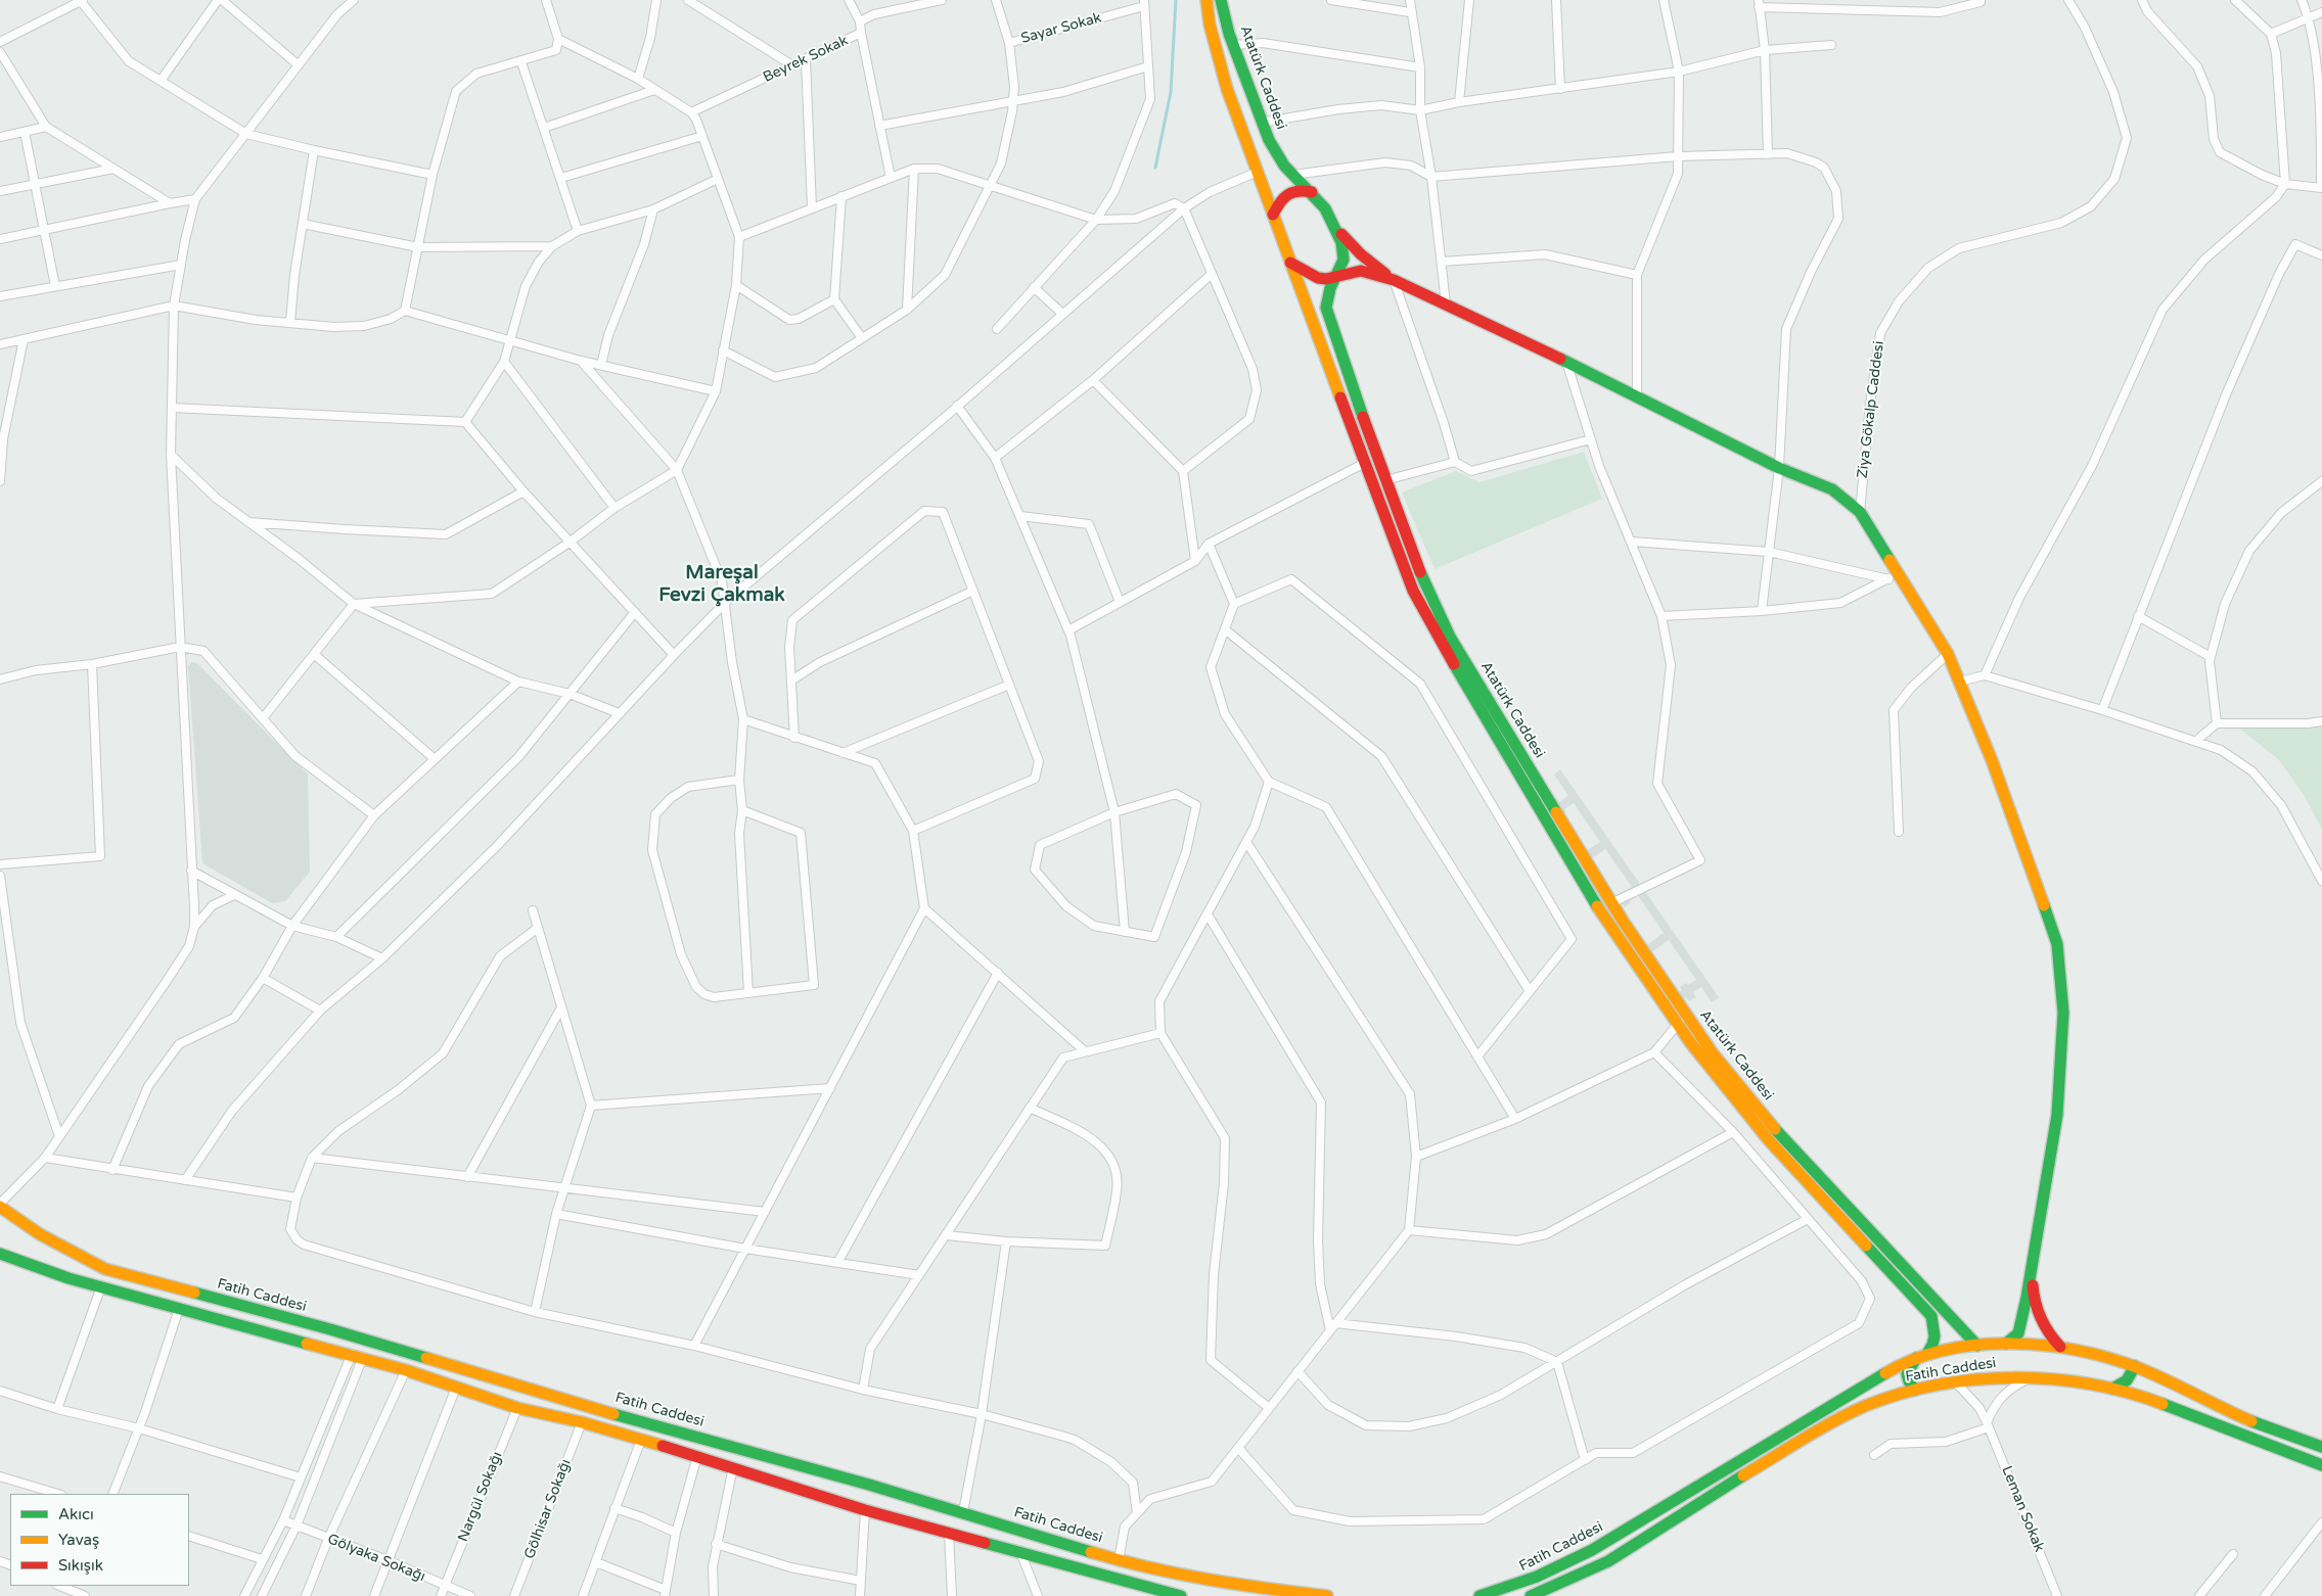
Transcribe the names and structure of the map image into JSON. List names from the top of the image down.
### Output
{
  "streets": {
    "main road": ["Atatürk Caddesi", "Fatih Caddesi"],
    "street": [
      "Sayar Sokak",
      "Beyrek Sokak",
      "Ziya Gökalp Caddesi",
      "Nargül Sokağı",
      "Gölhisar Sokağı",
      "Leman Sokak",
      "Gölyaka Sokağı"
    ]
  },
  "crossings": [
    ["Atatürk Caddesi", "Fatih Caddesi"],
    ["Fatih Caddesi", "Leman Sokak"],
    ["Nargül Sokağı", "Gölyaka Sokağı"]
  ],
  "districts": ["Mareşal Fevzi Çakmak"],
  "legend": ["Akıcı", "Yavaş", "Sıkışık"]
}
